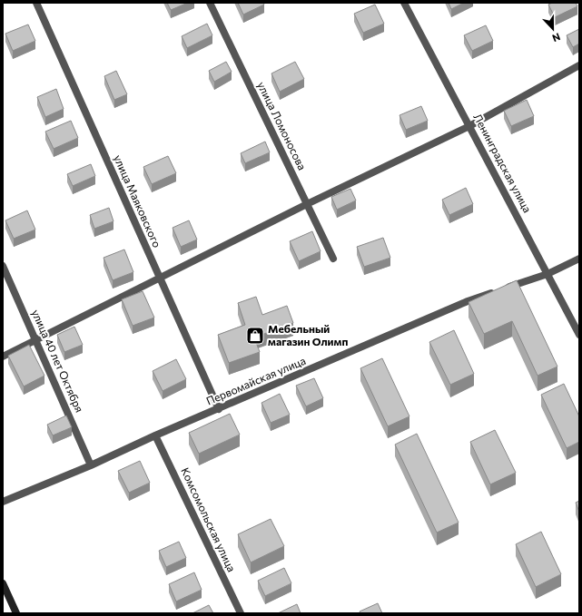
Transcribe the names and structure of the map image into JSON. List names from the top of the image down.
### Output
{
  "streets": {
    "street": [
      "улица Ломоносова",
      "Ленинградская улица",
      "улица Маяковского",
      "улица 40 лет Октября",
      "Первомайская улица",
      "Комсомольская улица"
    ]
  },
  "crossings": [
    ["Ленинградская улица", "Первомайская улица"],
    ["улица Маяковского", "Первомайская улица"],
    ["улица 40 лет Октября", "Первомайская улица"],
    ["Первомайская улица", "Комсомольская улица"]
  ],
  "places": {
    "shop": ["Мебельный магазин Олимп"]
  },
  "north": "bottom"
}
